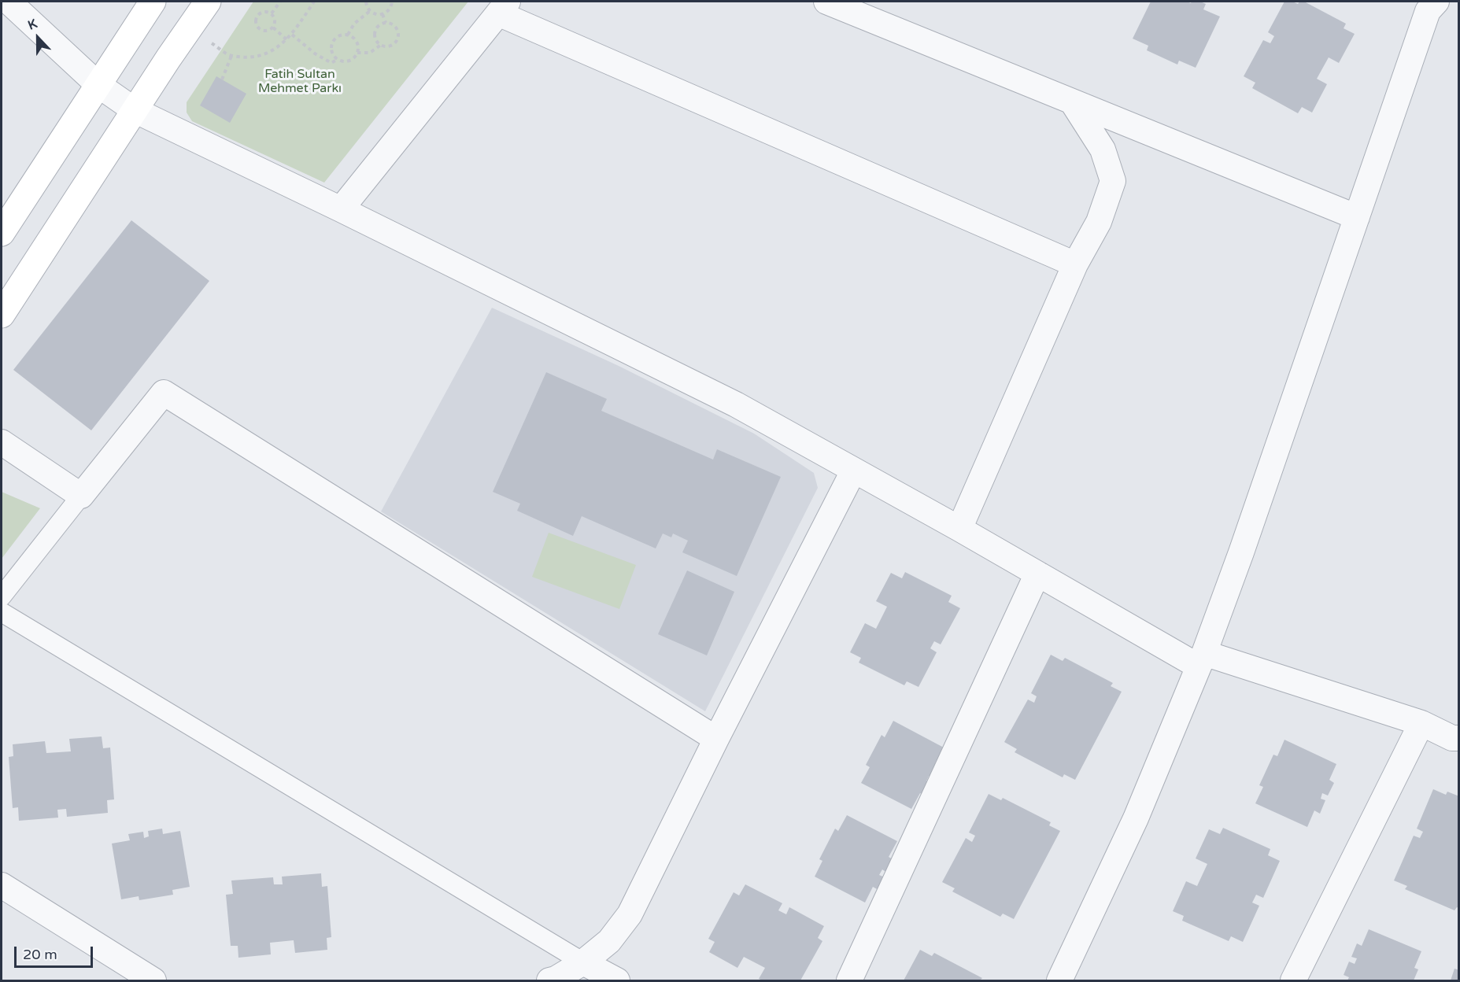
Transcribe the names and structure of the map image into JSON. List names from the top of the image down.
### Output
{
  "parks": ["Fatih Sultan Mehmet Parkı"],
  "scale_bar": "20 m",
  "north": "top"
}
